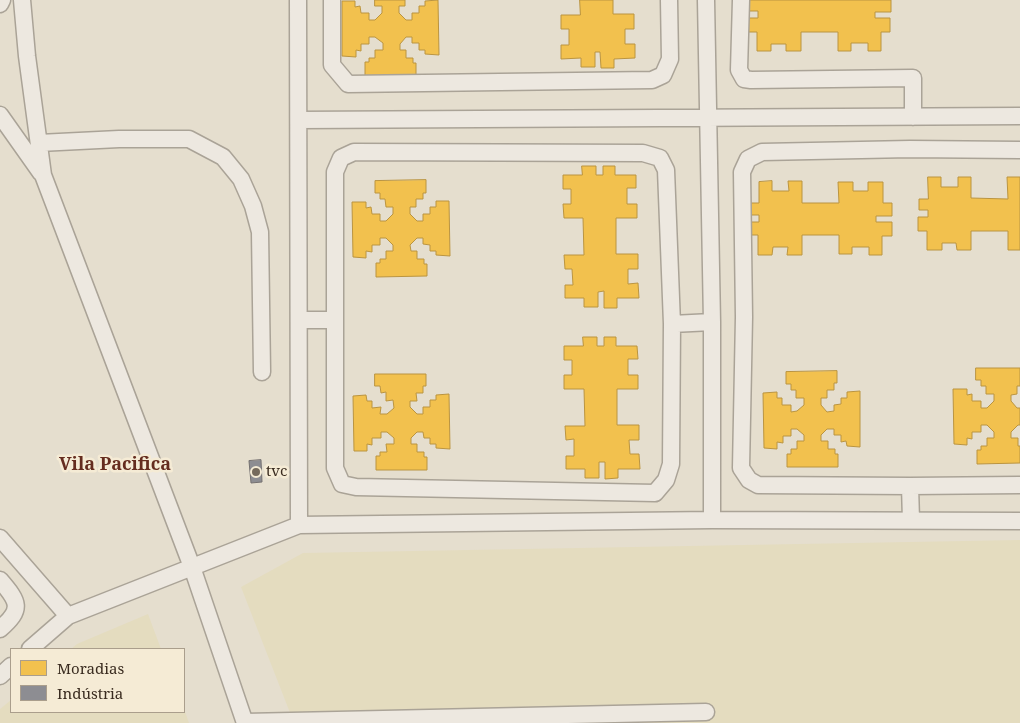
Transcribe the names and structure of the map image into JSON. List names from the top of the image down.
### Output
{
  "districts": ["Vila Pacifica"],
  "places": ["tvc"],
  "legend": ["Moradias", "Indústria"]
}
